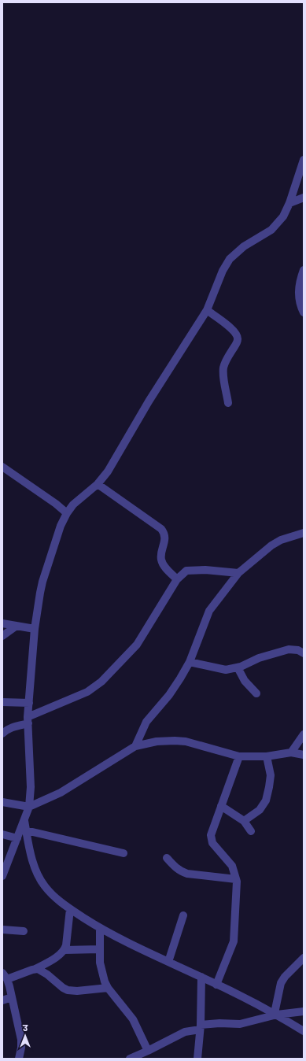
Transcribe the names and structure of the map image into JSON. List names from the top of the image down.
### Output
{
  "north": "top"
}
